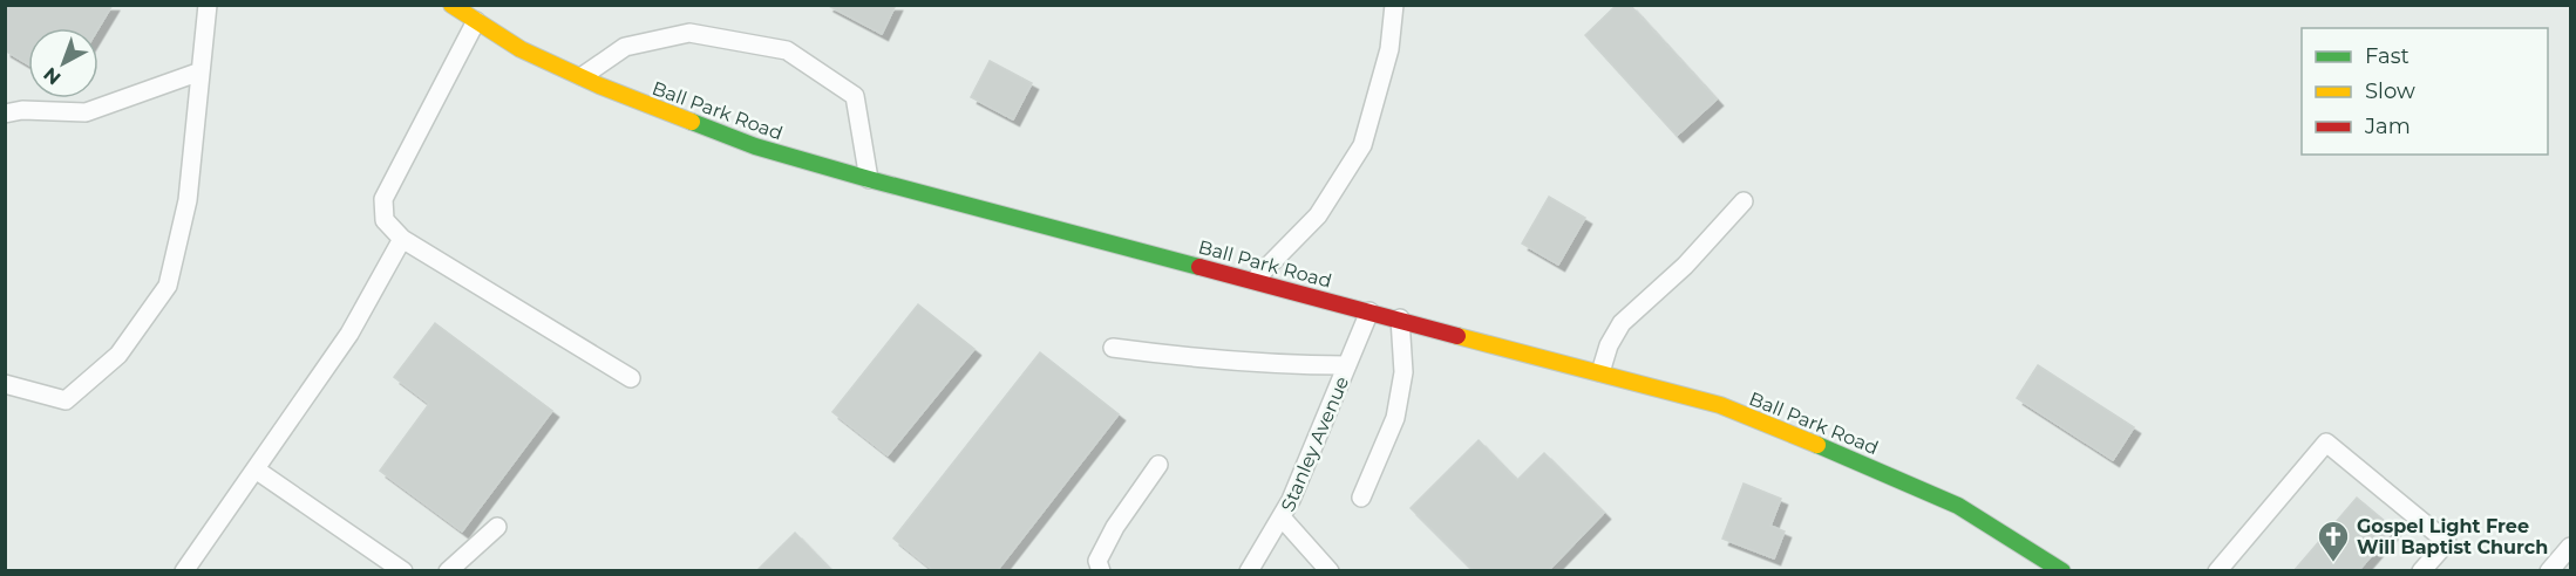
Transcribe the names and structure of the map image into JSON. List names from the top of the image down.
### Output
{
  "streets": {
    "street": ["Ball Park Road"],
    "lane": ["Stanley Avenue"]
  },
  "crossings": [
    ["Ball Park Road", "Stanley Avenue"]
  ],
  "places": {
    "church": ["Gospel Light Free Will Baptist Church"]
  },
  "legend": ["Fast", "Slow", "Jam"],
  "north": "bottom left"
}
